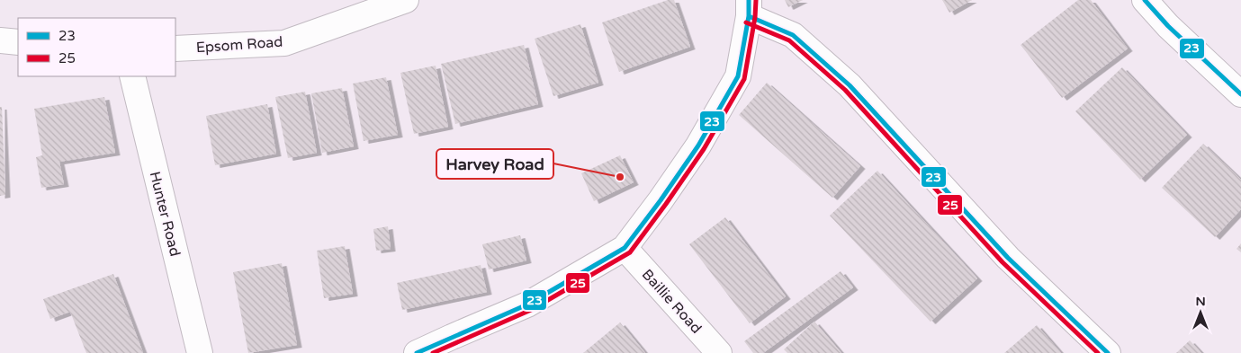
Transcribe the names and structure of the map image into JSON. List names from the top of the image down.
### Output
{
  "streets": {
    "street": ["Epsom Road", "Hunter Road", "Baillie Road"]
  },
  "places": ["Harvey Road"],
  "lines": ["transit line 23", "transit line 25"],
  "legend": ["23", "25"],
  "north": "top"
}
